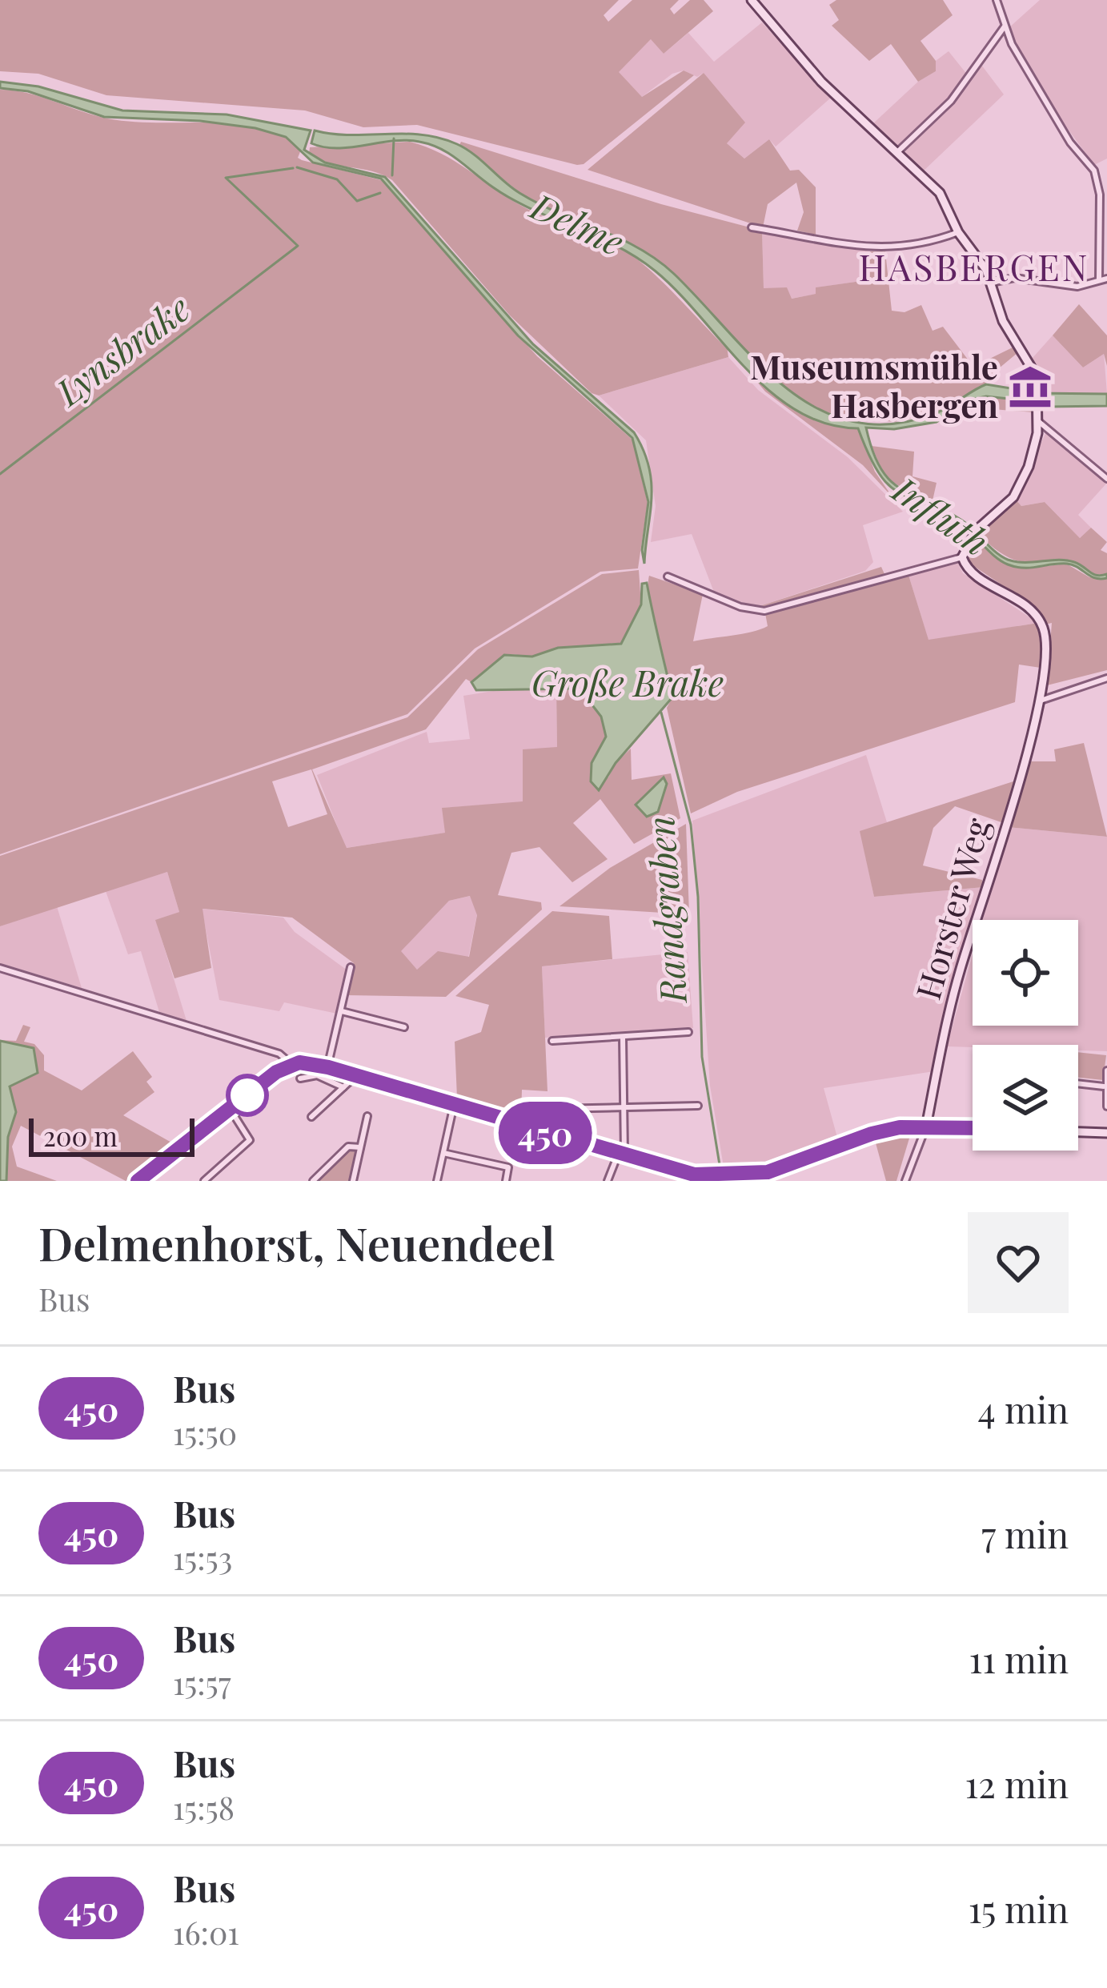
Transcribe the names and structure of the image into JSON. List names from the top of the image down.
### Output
{
  "streets": {
    "street": ["Horster Weg"]
  },
  "districts": ["HASBERGEN"],
  "water": [
    "Delme",
    "Lynsbrake",
    "Influth",
    "Große Brake",
    "Randgraben"
  ],
  "places": {
    "museum": ["Museumsmühle Hasbergen"]
  },
  "lines": ["bus line 450"],
  "scale_bar": "200 m",
  "page": {
    "on_map": "450",
    "scale": "200 m",
    "heading": ["Delmenhorst, Neuendeel", "Bus"],
    "list": [
      {
        "mark": "450",
        "name": "Bus",
        "note": "15:50",
        "value": "4 min"
      },
      {
        "mark": "450",
        "name": "Bus",
        "note": "15:53",
        "value": "7 min"
      },
      {
        "mark": "450",
        "name": "Bus",
        "note": "15:57",
        "value": "11 min"
      },
      {
        "mark": "450",
        "name": "Bus",
        "note": "15:58",
        "value": "12 min"
      },
      {
        "mark": "450",
        "name": "Bus",
        "note": "16:01",
        "value": "15 min"
      }
    ]
  }
}
